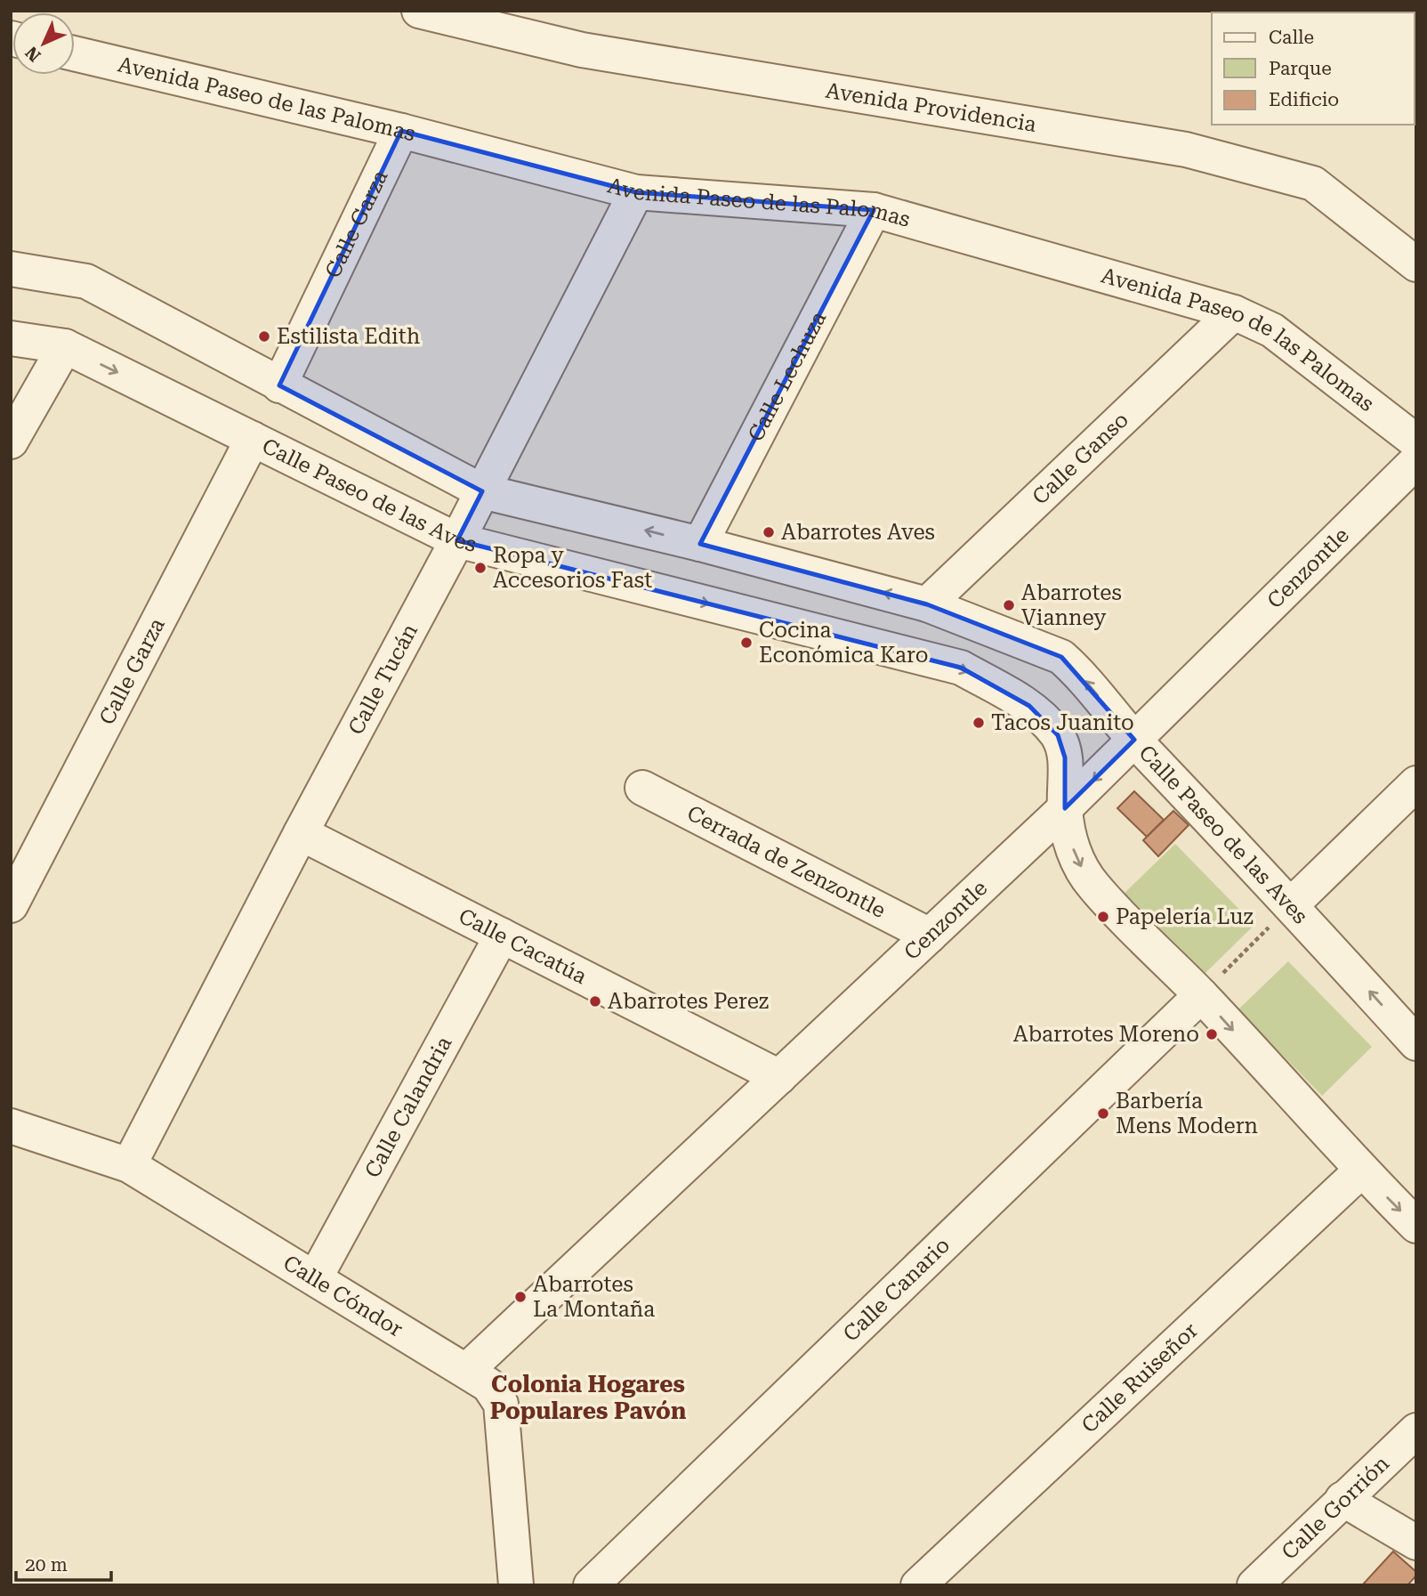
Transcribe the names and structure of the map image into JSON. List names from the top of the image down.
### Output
{
  "streets": {
    "street": [
      "Avenida Paseo de las Palomas",
      "Avenida Providencia",
      "Calle Garza",
      "Calle Lechuza",
      "Calle Ganso",
      "Calle Paseo de las Aves",
      "Cenzontle",
      "Calle Tucán",
      "Cerrada de Zenzontle",
      "Calle Cacatúa",
      "Calle Calandria",
      "Calle Canario",
      "Calle Cóndor",
      "Calle Ruiseñor",
      "Calle Gorrión"
    ]
  },
  "crossings": [
    ["Avenida Paseo de las Palomas", "Calle Garza"],
    ["Avenida Paseo de las Palomas", "Calle Lechuza"],
    ["Avenida Paseo de las Palomas", "Calle Ganso"],
    ["Avenida Paseo de las Palomas", "Calle Tucán"],
    ["Calle Garza", "Calle Paseo de las Aves"],
    ["Calle Lechuza", "Calle Paseo de las Aves"],
    ["Calle Ganso", "Calle Paseo de las Aves"],
    ["Calle Paseo de las Aves", "Cenzontle"],
    ["Calle Paseo de las Aves", "Calle Tucán"],
    ["Calle Paseo de las Aves", "Calle Canario"],
    ["Calle Paseo de las Aves", "Calle Ruiseñor"],
    ["Cenzontle", "Cerrada de Zenzontle"],
    ["Cenzontle", "Calle Cacatúa"],
    ["Cenzontle", "Calle Cóndor"],
    ["Calle Tucán", "Calle Cacatúa"],
    ["Calle Tucán", "Calle Cóndor"],
    ["Calle Cacatúa", "Calle Calandria"],
    ["Calle Calandria", "Calle Cóndor"]
  ],
  "districts": ["Colonia Hogares Populares Pavón"],
  "places": [
    "Estilista Edith",
    "Abarrotes Aves",
    "Ropa y Accesorios Fast",
    "Abarrotes Vianney",
    "Cocina Económica Karo",
    "Tacos Juanito",
    "Papelería Luz",
    "Abarrotes Perez",
    "Abarrotes Moreno",
    "Barbería Mens Modern",
    "Abarrotes La Montaña"
  ],
  "legend": ["Calle", "Parque", "Edificio"],
  "scale_bar": "20 m",
  "north": "bottom left"
}
